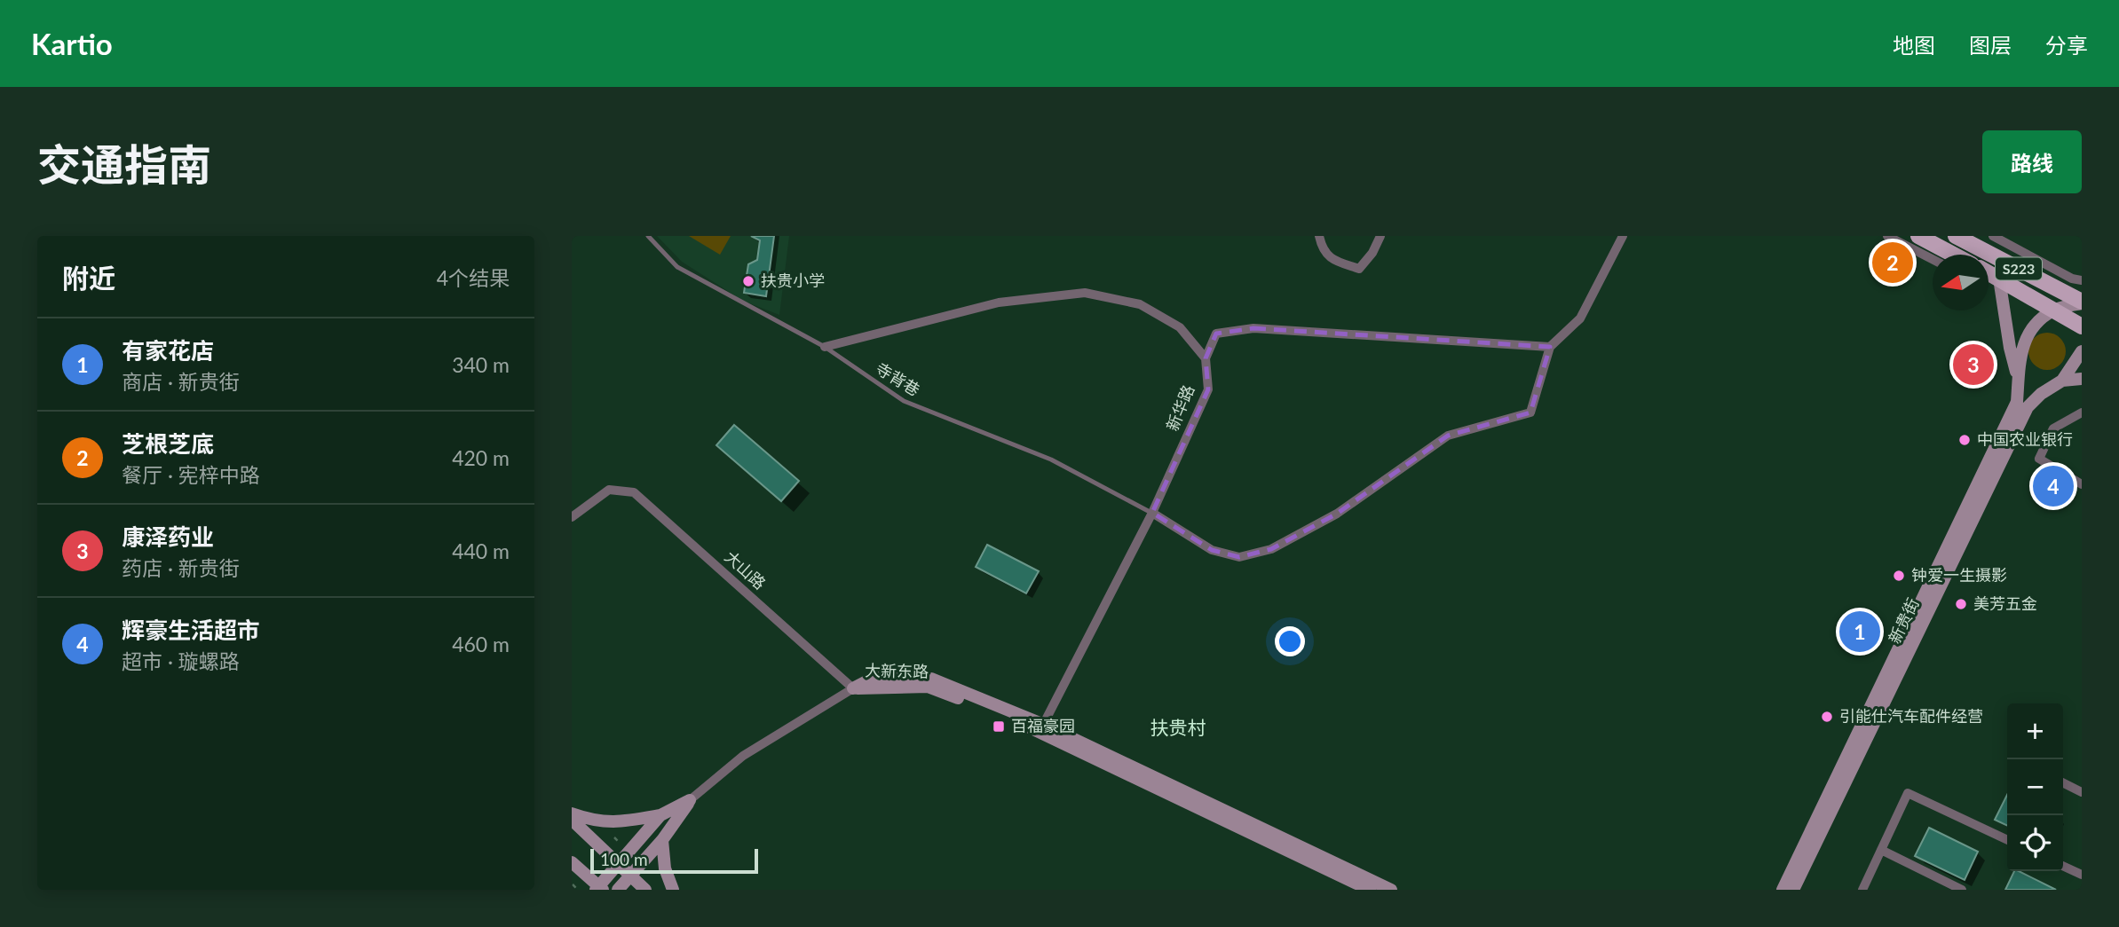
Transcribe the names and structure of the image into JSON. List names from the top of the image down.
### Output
{
  "streets": {
    "main road": ["S223"],
    "street": [
      "新华路",
      "大山路",
      "新贵街",
      "大新东路"
    ],
    "lane": ["寺背巷"]
  },
  "crossings": [
    ["S223", "新贵街"],
    ["寺背巷", "新华路"],
    ["新华路", "大新东路"],
    ["大山路", "大新东路"]
  ],
  "districts": ["扶贵村"],
  "places": {
    "other": [
      "扶贵小学",
      "中国农业银行",
      "钟爱一生摄影",
      "美芳五金",
      "引能仕汽车配件经营"
    ],
    "transit": ["百福豪园"]
  },
  "scale_bar": "100 m",
  "north": "left",
  "page": {
    "header": "Kartio",
    "nav": ["地图", "图层", "分享"],
    "title": "交通指南",
    "buttons": "路线",
    "heading": ["附近", "4个结果"],
    "pins": [
      "2",
      "3",
      "4",
      "1"
    ],
    "list": [
      {
        "mark": "1",
        "name": "有家花店",
        "note": "商店 · 新贵街",
        "value": "340 m"
      },
      {
        "mark": "2",
        "name": "芝根芝底",
        "note": "餐厅 · 宪梓中路",
        "value": "420 m"
      },
      {
        "mark": "3",
        "name": "康泽药业",
        "note": "药店 · 新贵街",
        "value": "440 m"
      },
      {
        "mark": "4",
        "name": "辉豪生活超市",
        "note": "超市 · 璇螺路",
        "value": "460 m"
      }
    ],
    "map_buttons": ["+", "−"],
    "scale": "100 m"
  }
}
